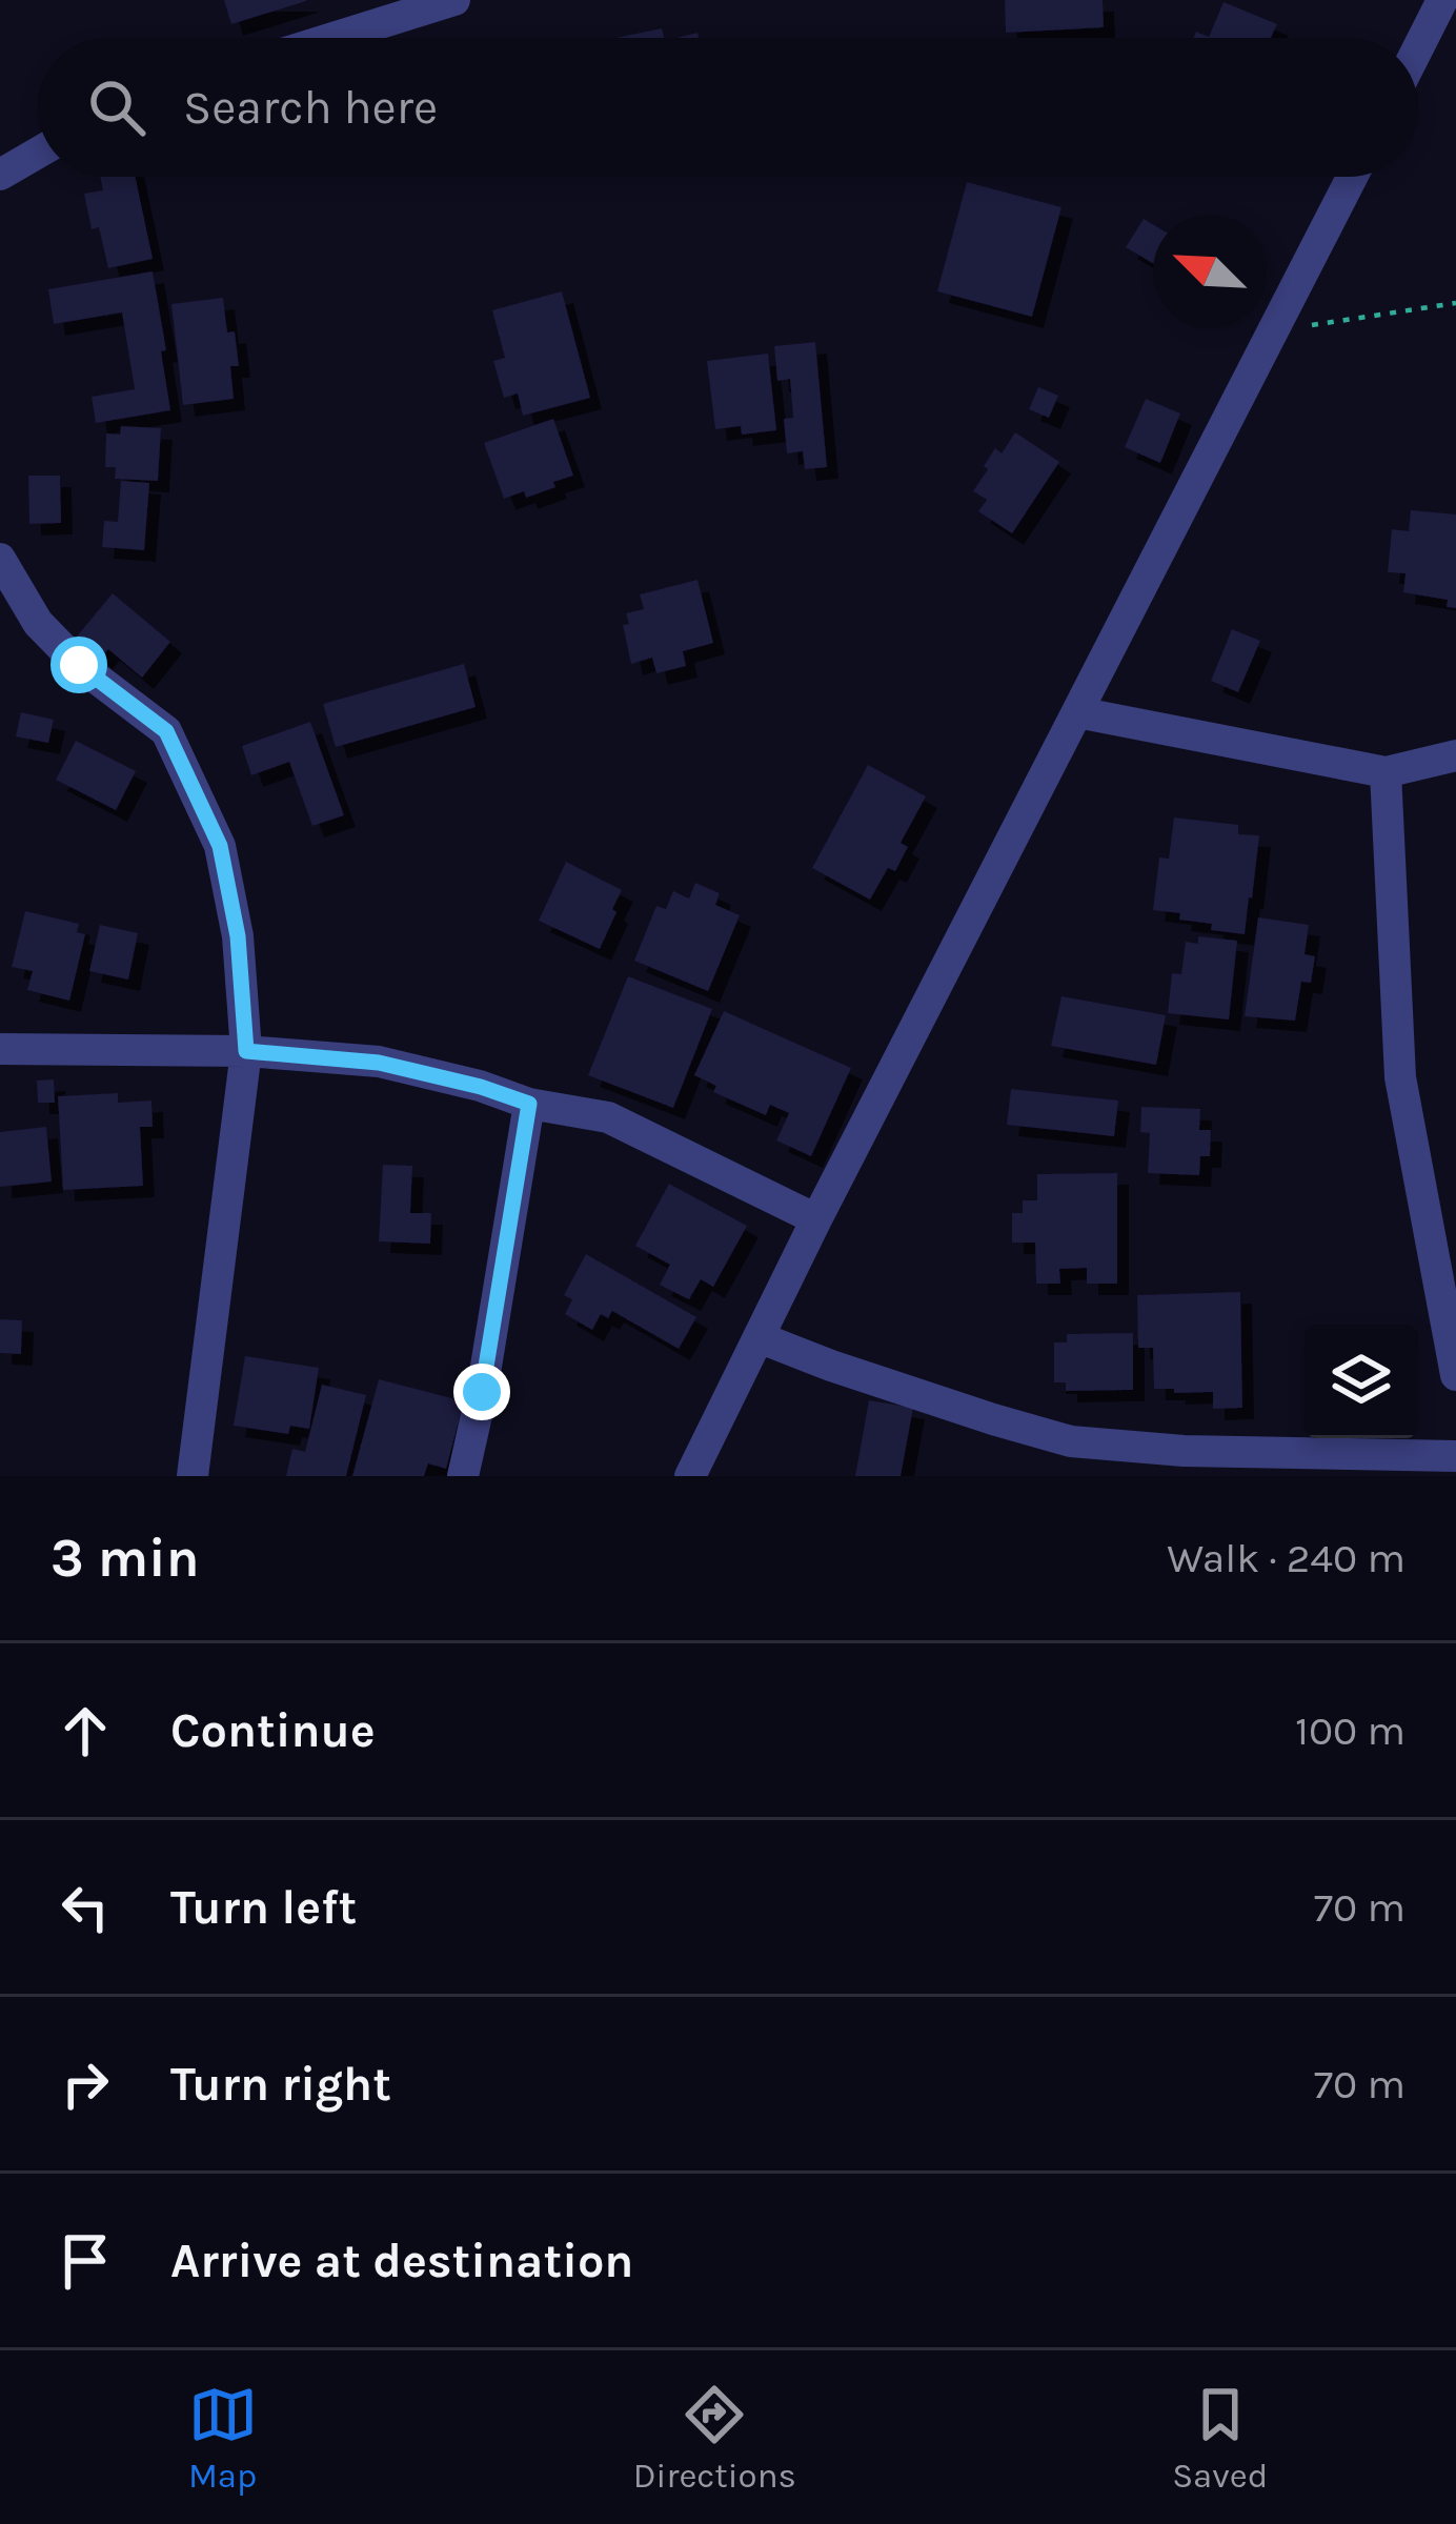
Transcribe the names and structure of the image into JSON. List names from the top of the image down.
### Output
{
  "north": "top left",
  "page": {
    "search": "Search here",
    "heading": ["3 min", "Walk · 240 m"],
    "list": [
      ["Continue", "100 m"],
      ["Turn left", "70 m"],
      ["Turn right", "70 m"],
      "Arrive at destination"
    ],
    "nav": ["Map", "Directions", "Saved"]
  }
}
